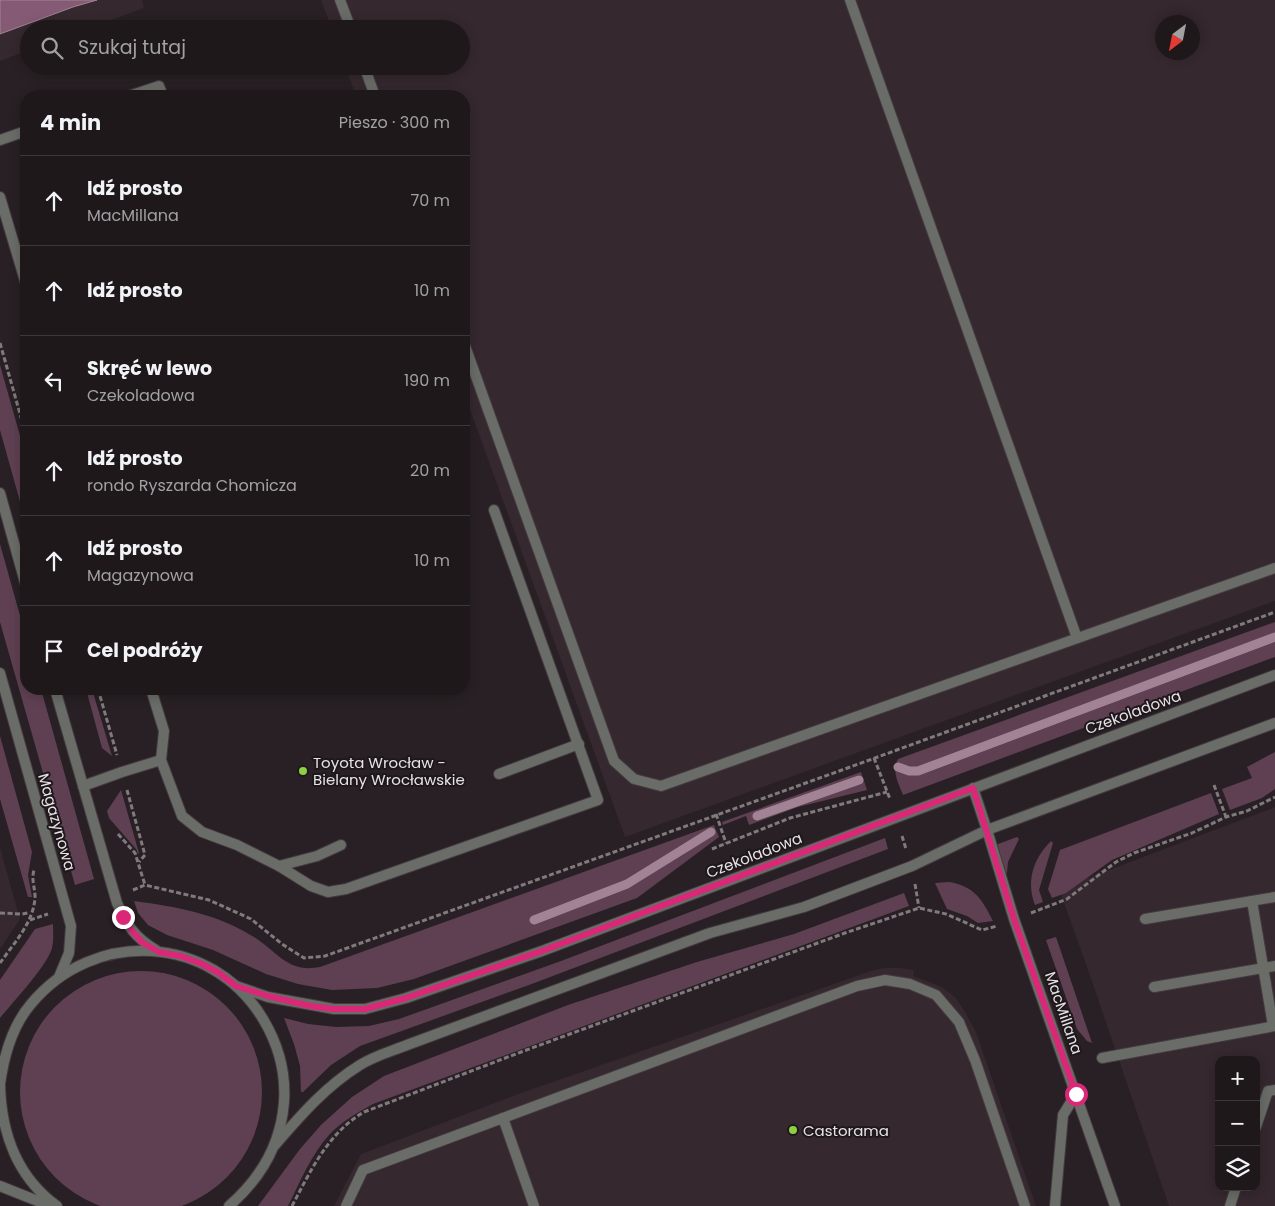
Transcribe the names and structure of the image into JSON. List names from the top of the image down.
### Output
{
  "streets": {
    "street": ["Czekoladowa", "Magazynowa", "MacMillana"]
  },
  "crossings": [
    ["Czekoladowa", "MacMillana"]
  ],
  "places": ["Toyota Wrocław - Bielany Wrocławskie", "Castorama"],
  "north": "bottom left",
  "page": {
    "search": "Szukaj tutaj",
    "heading": ["4 min", "Pieszo · 300 m"],
    "list": [
      ["Idź prosto", "MacMillana", "70 m"],
      ["Idź prosto", "10 m"],
      ["Skręć w lewo", "Czekoladowa", "190 m"],
      ["Idź prosto", "rondo Ryszarda Chomicza", "20 m"],
      ["Idź prosto", "Magazynowa", "10 m"],
      "Cel podróży"
    ],
    "map_buttons": ["+", "−"]
  }
}
